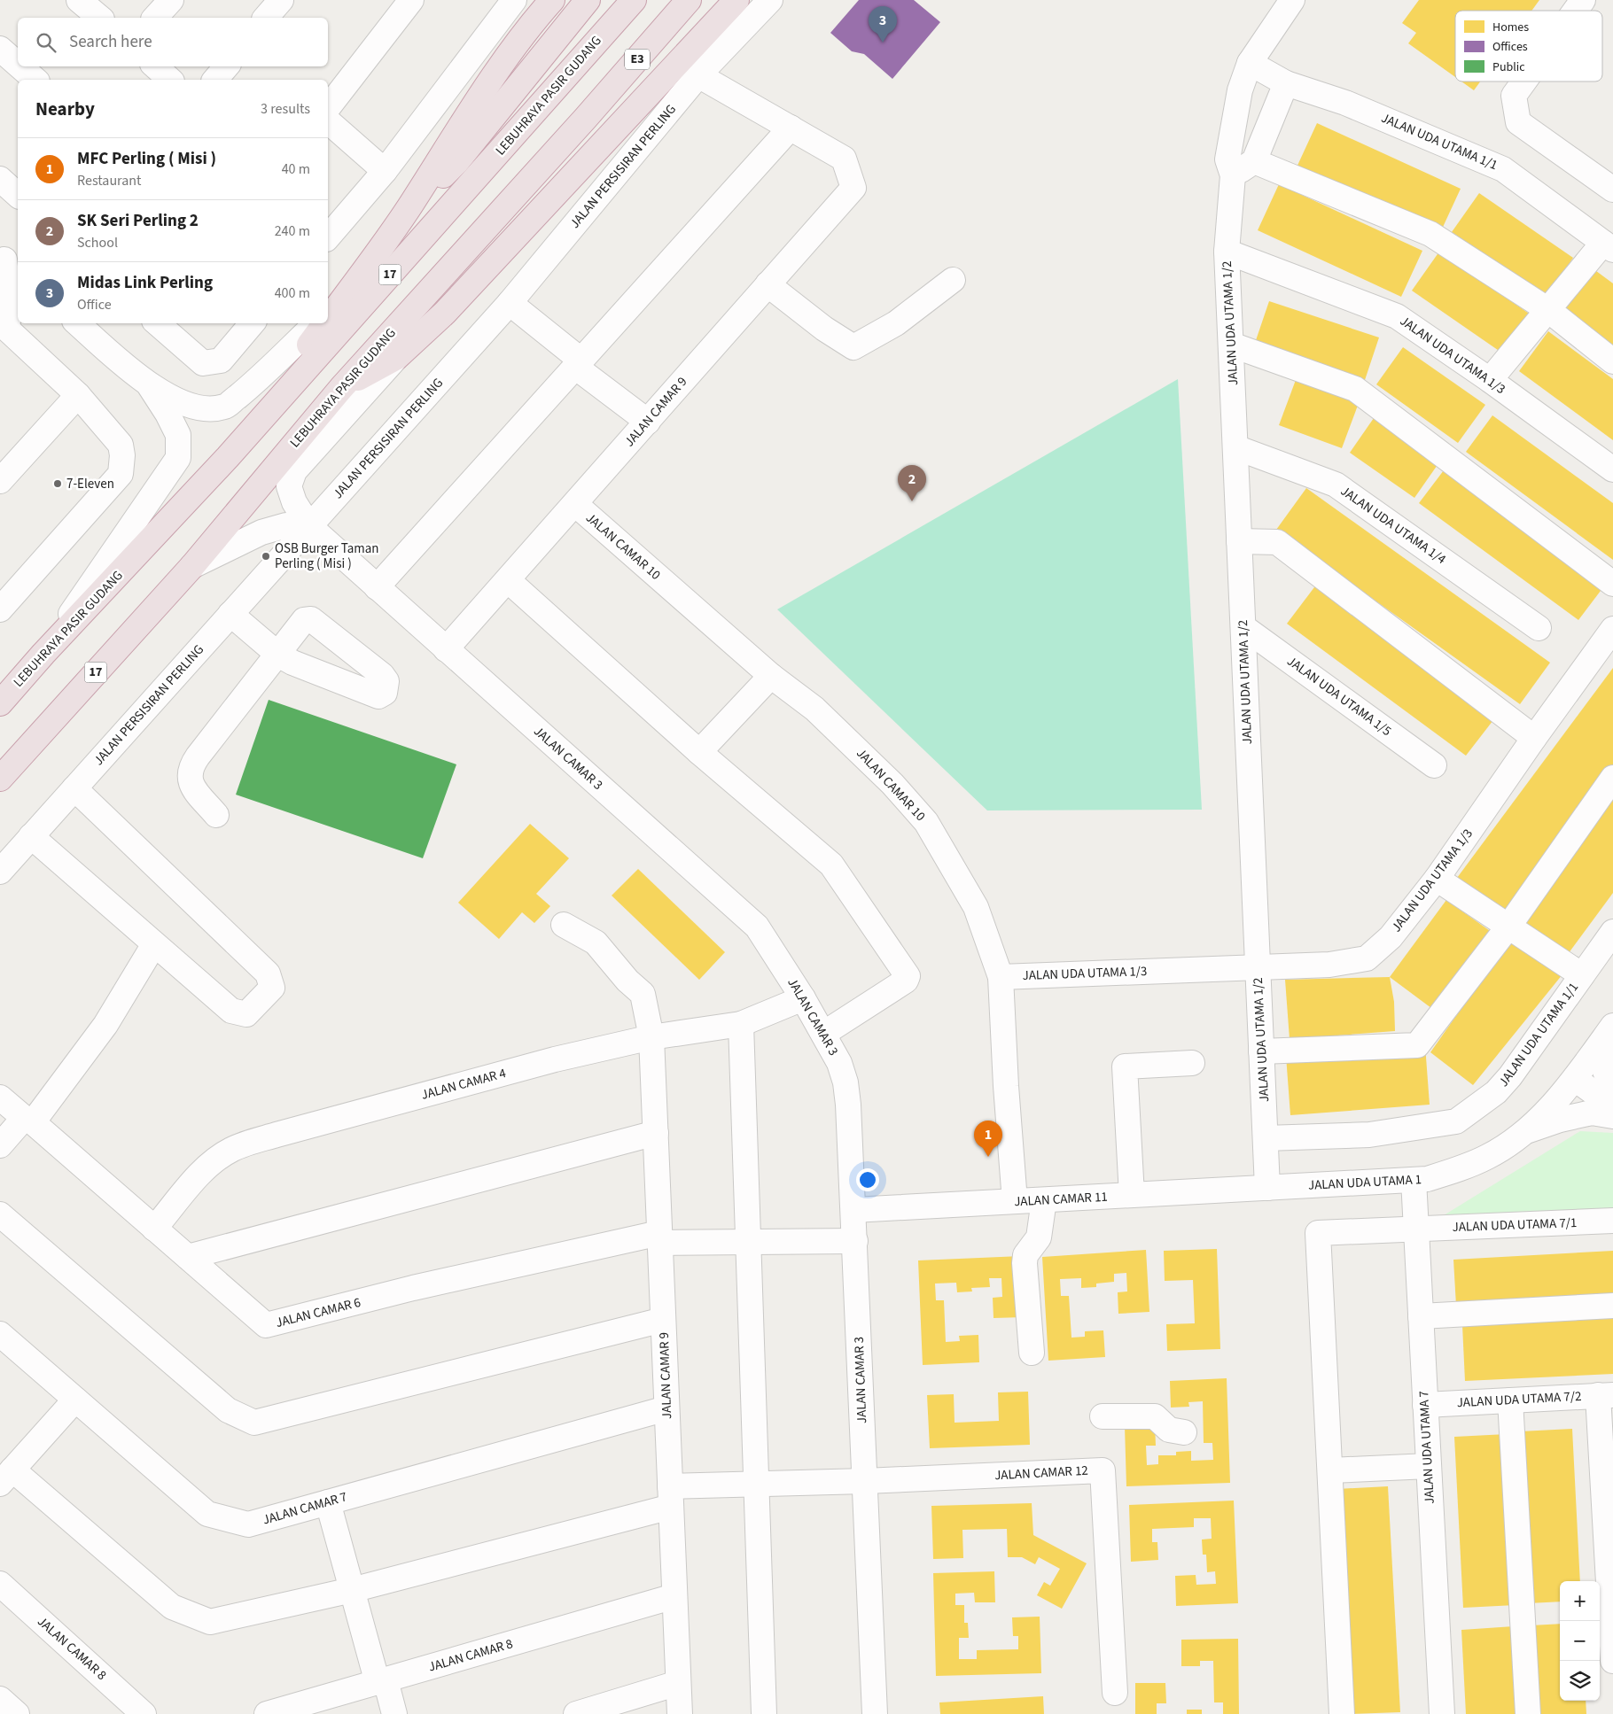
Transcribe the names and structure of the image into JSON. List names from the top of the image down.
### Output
{
  "streets": {
    "highway": ["E3", "LEBUHRAYA PASIR GUDANG", "17"],
    "street": [
      "JALAN UDA UTAMA 1/1",
      "JALAN PERSISIRAN PERLING",
      "JALAN UDA UTAMA 1/2",
      "JALAN UDA UTAMA 1/3",
      "JALAN CAMAR 9",
      "JALAN UDA UTAMA 1/4",
      "JALAN CAMAR 10",
      "JALAN UDA UTAMA 1/5",
      "JALAN CAMAR 3",
      "JALAN CAMAR 4",
      "JALAN UDA UTAMA 1",
      "JALAN CAMAR 11",
      "JALAN UDA UTAMA 7/1",
      "JALAN CAMAR 6",
      "JALAN UDA UTAMA 7/2",
      "JALAN UDA UTAMA 7",
      "JALAN CAMAR 12",
      "JALAN CAMAR 7",
      "JALAN CAMAR 8"
    ]
  },
  "crossings": [
    ["JALAN UDA UTAMA 1/1", "JALAN UDA UTAMA 1/2"],
    ["JALAN PERSISIRAN PERLING", "JALAN CAMAR 3"],
    ["JALAN UDA UTAMA 1/2", "JALAN UDA UTAMA 1/3"],
    ["JALAN UDA UTAMA 1/2", "JALAN UDA UTAMA 1/4"],
    ["JALAN UDA UTAMA 1/2", "JALAN UDA UTAMA 1/5"],
    ["JALAN UDA UTAMA 1/2", "JALAN UDA UTAMA 1"],
    ["JALAN UDA UTAMA 1/2", "JALAN CAMAR 11"],
    ["JALAN UDA UTAMA 1/3", "JALAN CAMAR 10"],
    ["JALAN CAMAR 9", "JALAN CAMAR 10"],
    ["JALAN CAMAR 9", "JALAN CAMAR 3"],
    ["JALAN CAMAR 9", "JALAN CAMAR 4"],
    ["JALAN CAMAR 9", "JALAN CAMAR 6"],
    ["JALAN CAMAR 9", "JALAN CAMAR 7"],
    ["JALAN CAMAR 9", "JALAN CAMAR 8"],
    ["JALAN CAMAR 10", "JALAN CAMAR 11"],
    ["JALAN CAMAR 3", "JALAN CAMAR 4"],
    ["JALAN CAMAR 3", "JALAN CAMAR 11"],
    ["JALAN CAMAR 3", "JALAN CAMAR 12"],
    ["JALAN CAMAR 4", "JALAN CAMAR 6"],
    ["JALAN UDA UTAMA 1", "JALAN CAMAR 11"],
    ["JALAN UDA UTAMA 1", "JALAN UDA UTAMA 7"],
    ["JALAN UDA UTAMA 7/1", "JALAN UDA UTAMA 7"],
    ["JALAN UDA UTAMA 7/2", "JALAN UDA UTAMA 7"]
  ],
  "places": ["7-Eleven", "OSB Burger Taman Perling ( Misi )"],
  "legend": ["Homes", "Offices", "Public"],
  "page": {
    "pins": ["3", "2", "1"],
    "search": "Search here",
    "heading": ["Nearby", "3 results"],
    "list": [
      {
        "mark": "1",
        "name": "MFC Perling ( Misi )",
        "note": "Restaurant",
        "value": "40 m"
      },
      {
        "mark": "2",
        "name": "SK Seri Perling 2",
        "note": "School",
        "value": "240 m"
      },
      {
        "mark": "3",
        "name": "Midas Link Perling",
        "note": "Office",
        "value": "400 m"
      }
    ],
    "map_buttons": ["+", "−"]
  }
}
